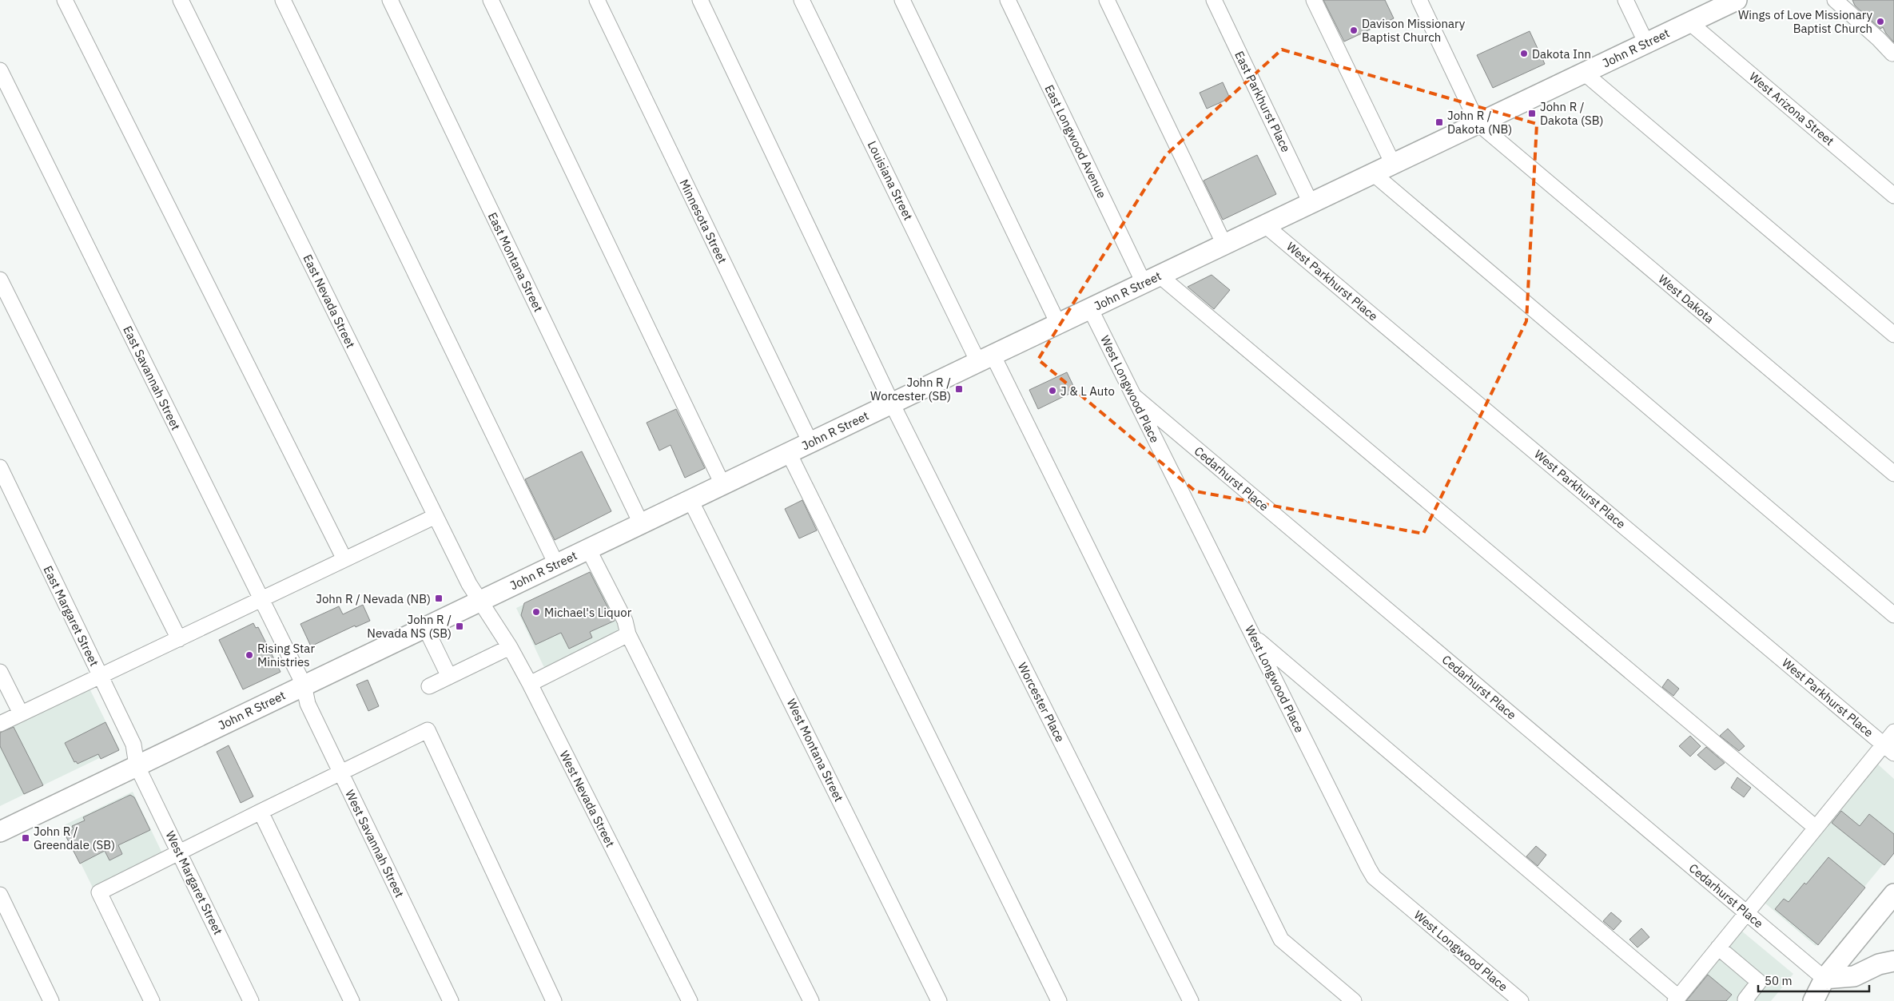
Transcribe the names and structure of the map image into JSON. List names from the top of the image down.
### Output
{
  "streets": {
    "main road": ["John R Street"],
    "street": [
      "East Parkhurst Place",
      "West Arizona Street",
      "East Longwood Avenue",
      "Louisiana Street",
      "Minnesota Street",
      "East Montana Street",
      "West Parkhurst Place",
      "West Dakota",
      "East Nevada Street",
      "East Savannah Street",
      "West Longwood Place",
      "Cedarhurst Place",
      "East Margaret Street",
      "Worcester Place",
      "West Montana Street",
      "West Nevada Street",
      "West Savannah Street",
      "West Margaret Street"
    ]
  },
  "crossings": [
    ["John R Street", "East Parkhurst Place"],
    ["John R Street", "West Arizona Street"],
    ["John R Street", "East Longwood Avenue"],
    ["John R Street", "Louisiana Street"],
    ["John R Street", "Minnesota Street"],
    ["John R Street", "East Montana Street"],
    ["John R Street", "West Parkhurst Place"],
    ["John R Street", "West Dakota"],
    ["John R Street", "East Nevada Street"],
    ["John R Street", "East Savannah Street"],
    ["John R Street", "West Longwood Place"],
    ["John R Street", "East Margaret Street"],
    ["John R Street", "Worcester Place"],
    ["John R Street", "West Montana Street"],
    ["John R Street", "West Nevada Street"],
    ["John R Street", "West Savannah Street"],
    ["John R Street", "West Margaret Street"],
    ["East Nevada Street", "West Nevada Street"],
    ["East Savannah Street", "West Savannah Street"],
    ["West Longwood Place", "Cedarhurst Place"],
    ["East Margaret Street", "West Margaret Street"]
  ],
  "places": {
    "other": [
      "Wings of Love Missionary Baptist Church",
      "Davison Missionary Baptist Church",
      "Dakota Inn",
      "J & L Auto",
      "Michael's Liquor",
      "Rising Star Ministries"
    ],
    "transit": [
      "John R / Dakota (SB)",
      "John R / Dakota (NB)",
      "John R / Worcester (SB)",
      "John R / Nevada (NB)",
      "John R / Nevada NS (SB)",
      "John R / Greendale (SB)"
    ]
  },
  "scale_bar": "50 m"
}
